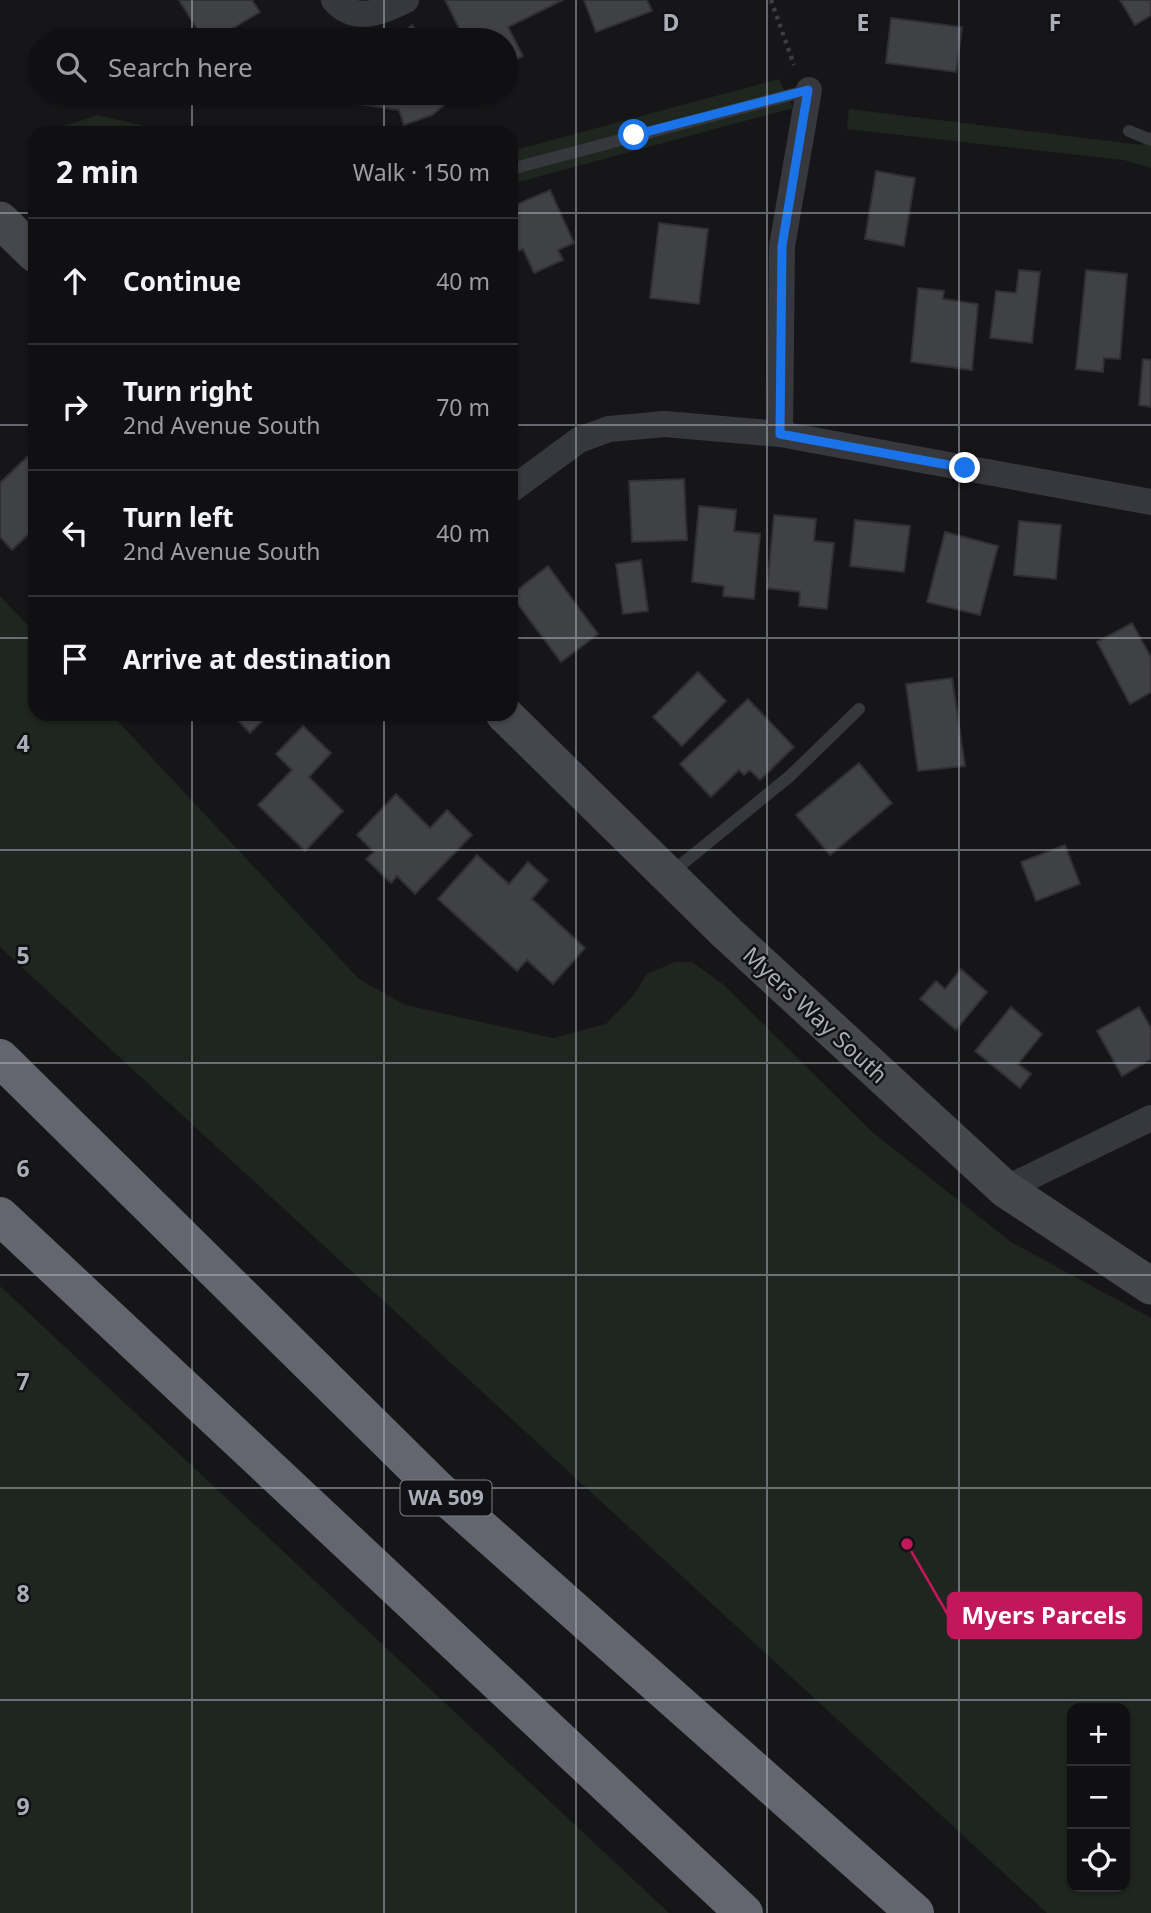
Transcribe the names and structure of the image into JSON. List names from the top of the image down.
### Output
{
  "streets": {
    "highway": ["WA 509"],
    "main road": ["Myers Way South"]
  },
  "places": ["Myers Parcels"],
  "page": {
    "search": "Search here",
    "heading": ["2 min", "Walk · 150 m"],
    "list": [
      ["Continue", "40 m"],
      ["Turn right", "2nd Avenue South", "70 m"],
      ["Turn left", "2nd Avenue South", "40 m"],
      "Arrive at destination"
    ],
    "map_buttons": ["+", "−"]
  },
  "grid": {
    "columns": ["D", "E", "F"],
    "rows": [
      "4",
      "5",
      "6",
      "7",
      "8",
      "9"
    ]
  }
}
